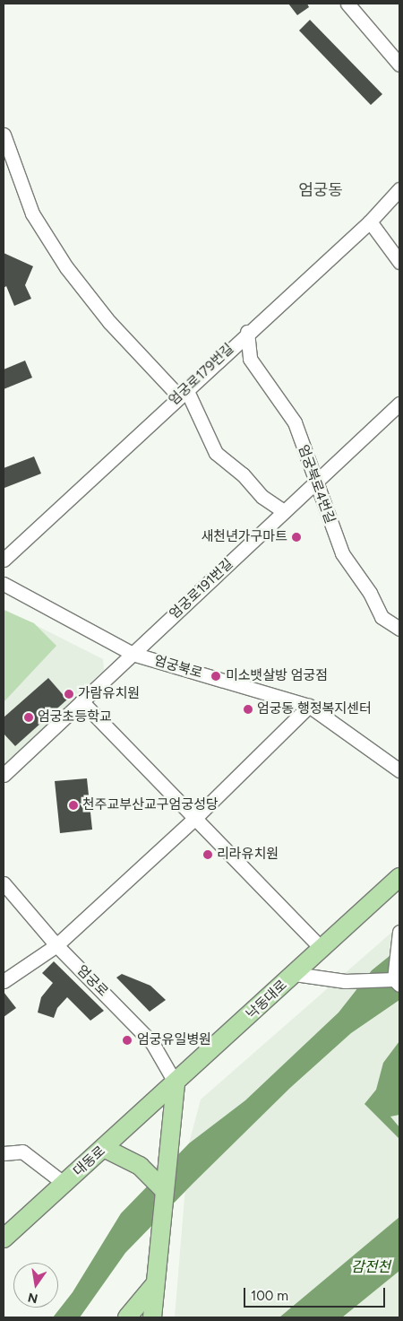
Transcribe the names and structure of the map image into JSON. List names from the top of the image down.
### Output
{
  "streets": {
    "main road": ["낙동대로", "대동로"],
    "street": [
      "엄궁로179번길",
      "엄궁북로4번길",
      "엄궁로191번길",
      "엄궁북로",
      "엄궁로"
    ]
  },
  "crossings": [
    ["엄궁로179번길", "엄궁북로4번길"],
    ["엄궁북로4번길", "엄궁로191번길"],
    ["엄궁로191번길", "엄궁북로"],
    ["엄궁로", "낙동대로"],
    ["엄궁로", "대동로"],
    ["낙동대로", "대동로"]
  ],
  "districts": ["엄궁동"],
  "water": ["감전천"],
  "places": [
    "새천년가구마트",
    "미소뱃살방 엄궁점",
    "가람유치원",
    "엄궁동 행정복지센터",
    "엄궁초등학교",
    "천주교부산교구엄궁성당",
    "리라유치원",
    "엄궁유일병원"
  ],
  "scale_bar": "100 m",
  "north": "bottom"
}
